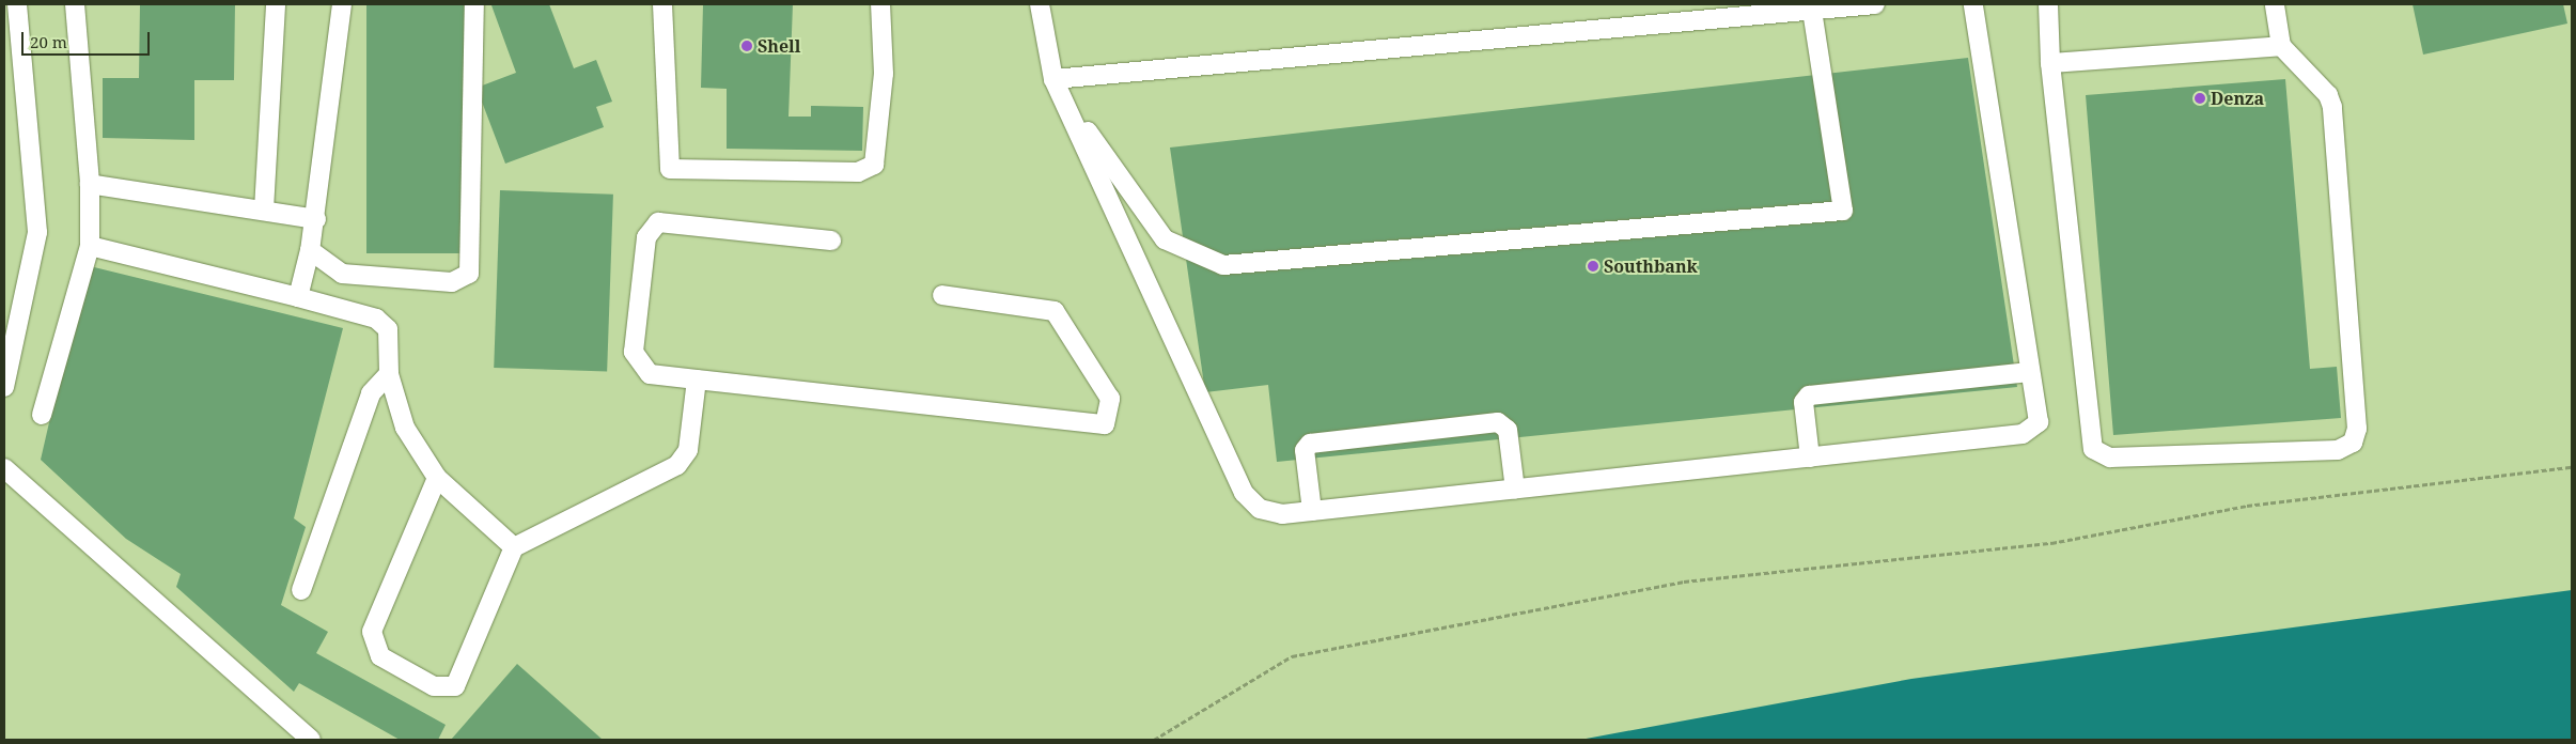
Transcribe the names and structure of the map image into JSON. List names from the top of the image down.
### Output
{
  "places": ["Shell", "Denza", "Southbank"],
  "scale_bar": "20 m"
}
